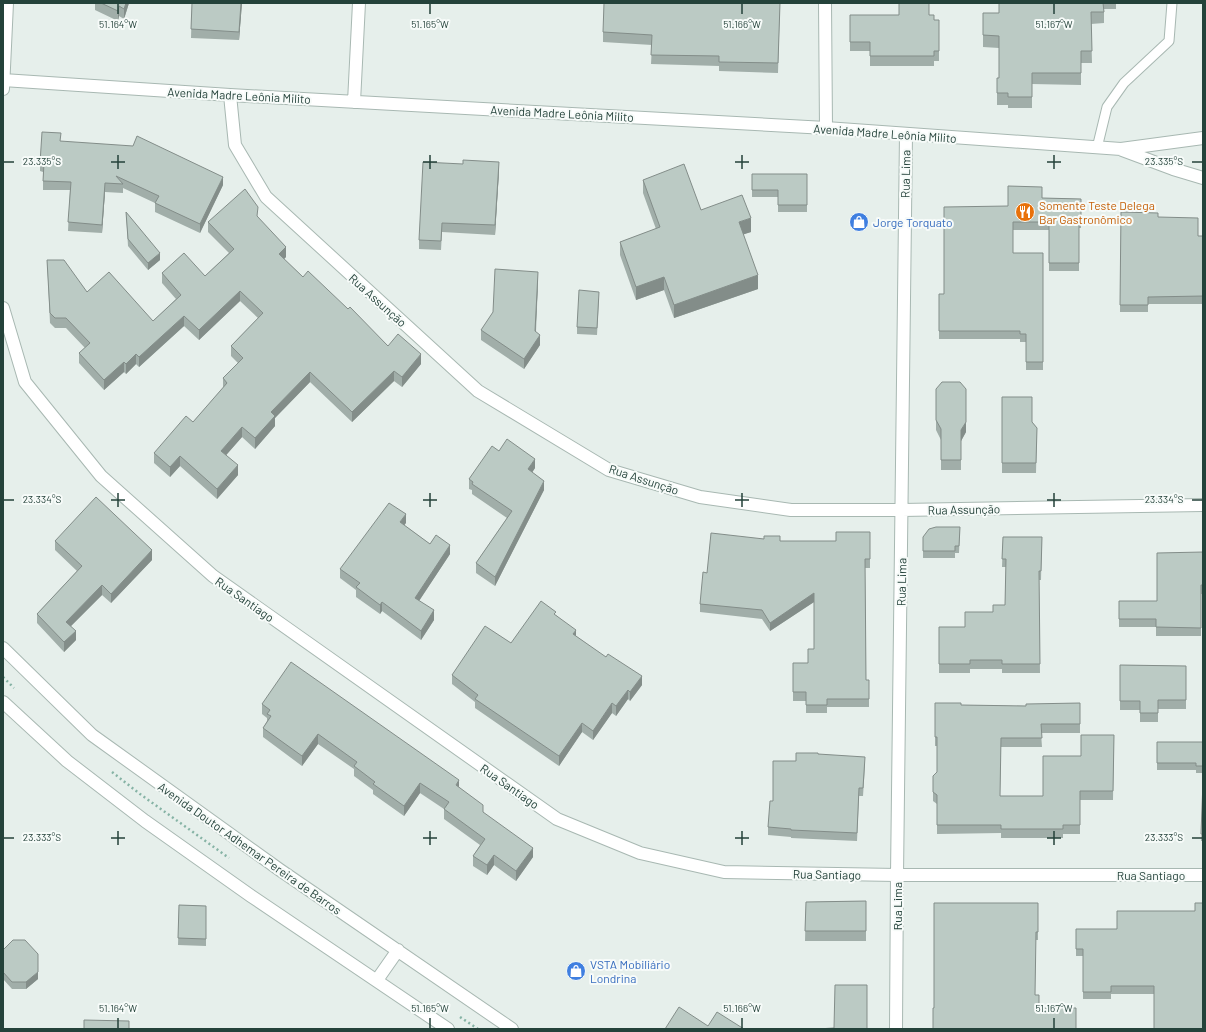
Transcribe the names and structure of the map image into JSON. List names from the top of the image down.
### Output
{
  "streets": {
    "street": [
      "Avenida Madre Leônia Milito",
      "Rua Lima",
      "Rua Assunção",
      "Rua Santiago",
      "Avenida Doutor Adhemar Pereira de Barros"
    ]
  },
  "crossings": [
    ["Avenida Madre Leônia Milito", "Rua Lima"],
    ["Avenida Madre Leônia Milito", "Rua Assunção"],
    ["Rua Lima", "Rua Assunção"],
    ["Rua Lima", "Rua Santiago"]
  ],
  "places": {
    "restaurant": ["Somente Teste Delega Bar Gastronômico"],
    "shop": ["Jorge Torquato", "VSTA Mobiliário Londrina"]
  },
  "coordinates": [
    "51.164°W",
    "51.165°W",
    "51.166°W",
    "51.167°W",
    "23.335°S",
    "23.334°S",
    "23.333°S"
  ]
}
